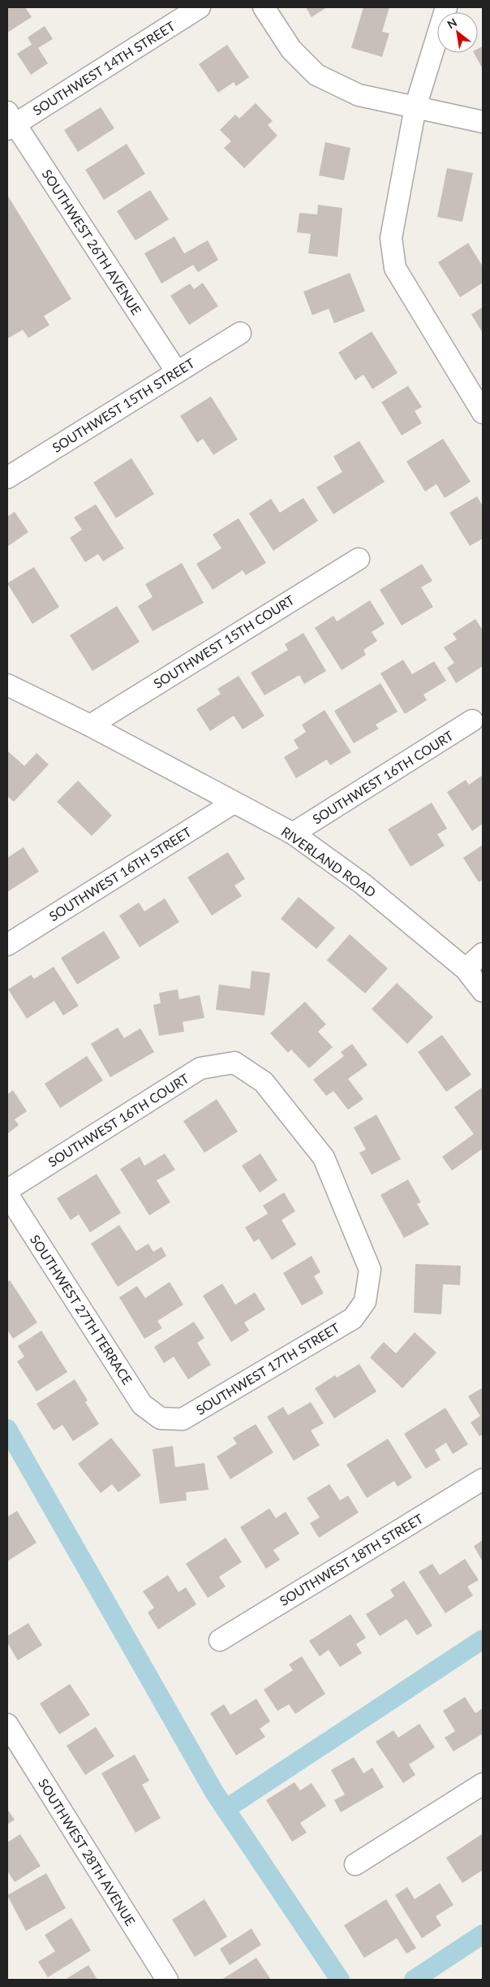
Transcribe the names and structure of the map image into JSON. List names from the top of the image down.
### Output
{
  "streets": {
    "street": [
      "SOUTHWEST 14TH STREET",
      "SOUTHWEST 26TH AVENUE",
      "SOUTHWEST 15TH STREET",
      "SOUTHWEST 15TH COURT",
      "SOUTHWEST 16TH COURT",
      "RIVERLAND ROAD",
      "SOUTHWEST 16TH STREET",
      "SOUTHWEST 27TH TERRACE",
      "SOUTHWEST 17TH STREET",
      "SOUTHWEST 18TH STREET",
      "SOUTHWEST 28TH AVENUE"
    ]
  },
  "crossings": [
    ["SOUTHWEST 14TH STREET", "SOUTHWEST 26TH AVENUE"],
    ["SOUTHWEST 26TH AVENUE", "SOUTHWEST 15TH STREET"],
    ["SOUTHWEST 15TH COURT", "RIVERLAND ROAD"],
    ["SOUTHWEST 16TH COURT", "RIVERLAND ROAD"],
    ["SOUTHWEST 16TH COURT", "SOUTHWEST 17TH STREET"],
    ["RIVERLAND ROAD", "SOUTHWEST 16TH STREET"],
    ["SOUTHWEST 27TH TERRACE", "SOUTHWEST 17TH STREET"]
  ],
  "north": "top left"
}
